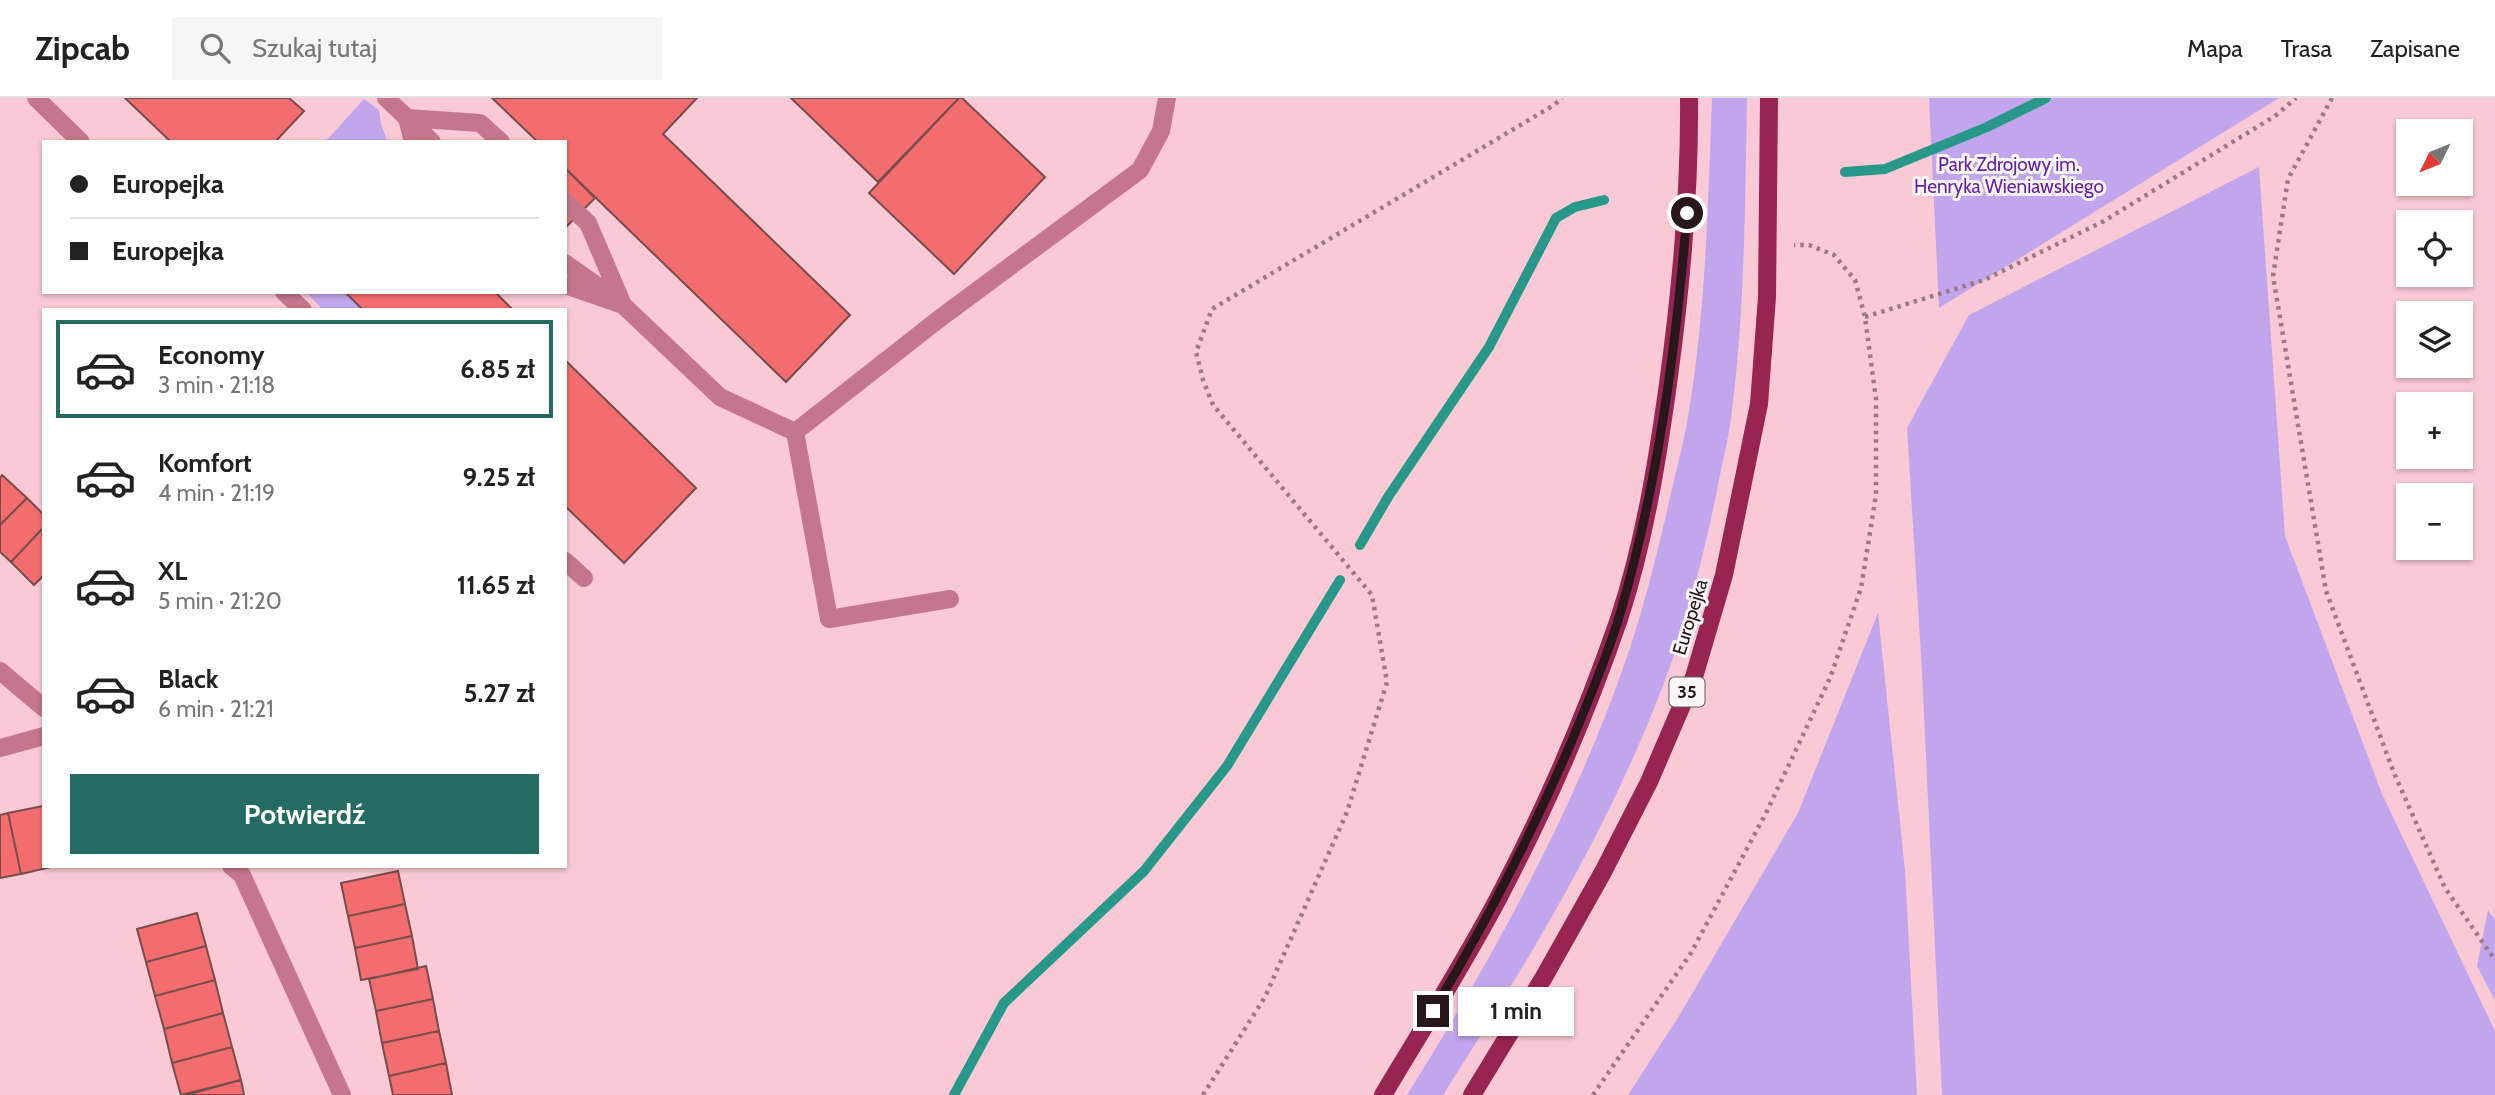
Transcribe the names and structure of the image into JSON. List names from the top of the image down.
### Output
{
  "streets": {
    "main road": ["Europejka", "35"]
  },
  "parks": ["Park Zdrojowy im. Henryka Wieniawskiego"],
  "north": "bottom left",
  "page": {
    "header": "Zipcab",
    "search": "Szukaj tutaj",
    "nav": ["Mapa", "Trasa", "Zapisane"],
    "map_buttons": ["+", "−"],
    "banner": ["Europejka", "Europejka"],
    "list": [
      {
        "name": "Economy",
        "note": "3 min · 21:18",
        "value": "6.85 zł"
      },
      {
        "name": "Komfort",
        "note": "4 min · 21:19",
        "value": "9.25 zł"
      },
      {
        "name": "XL",
        "note": "5 min · 21:20",
        "value": "11.65 zł"
      },
      {
        "name": "Black",
        "note": "6 min · 21:21",
        "value": "5.27 zł"
      }
    ],
    "buttons": "Potwierdź",
    "bubble": "1 min"
  }
}
